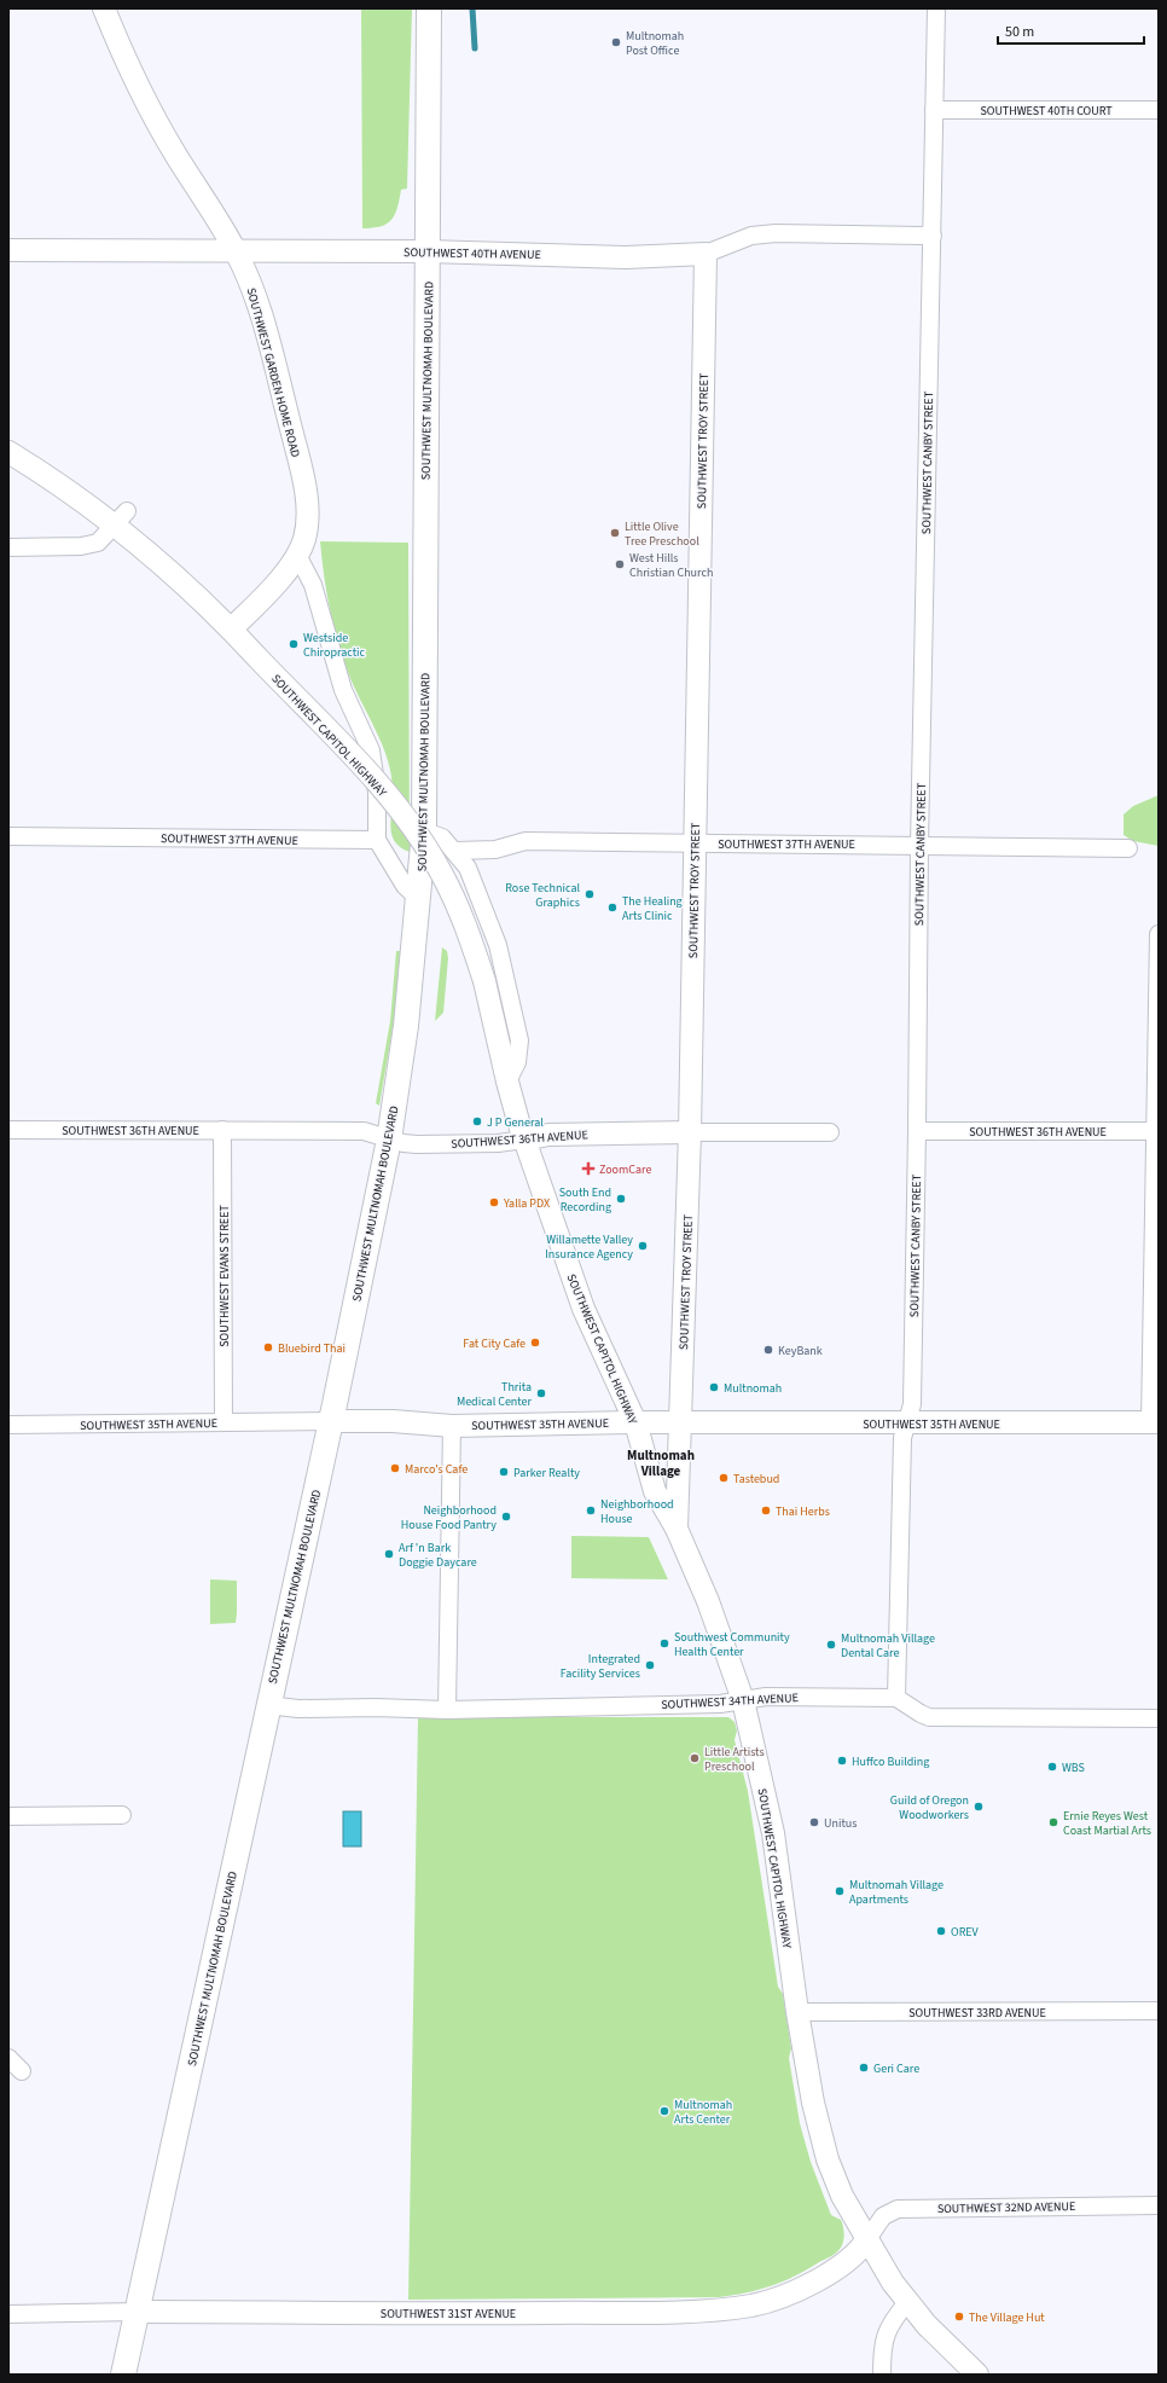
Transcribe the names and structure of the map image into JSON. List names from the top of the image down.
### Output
{
  "streets": {
    "main road": ["SOUTHWEST MULTNOMAH BOULEVARD"],
    "street": [
      "SOUTHWEST 40TH COURT",
      "SOUTHWEST 40TH AVENUE",
      "SOUTHWEST GARDEN HOME ROAD",
      "SOUTHWEST TROY STREET",
      "SOUTHWEST CANBY STREET",
      "SOUTHWEST CAPITOL HIGHWAY",
      "SOUTHWEST 37TH AVENUE",
      "SOUTHWEST 36TH AVENUE",
      "SOUTHWEST EVANS STREET",
      "SOUTHWEST 35TH AVENUE",
      "SOUTHWEST 34TH AVENUE",
      "SOUTHWEST 33RD AVENUE",
      "SOUTHWEST 32ND AVENUE",
      "SOUTHWEST 31ST AVENUE"
    ]
  },
  "crossings": [
    ["SOUTHWEST 40TH COURT", "SOUTHWEST CANBY STREET"],
    ["SOUTHWEST 40TH AVENUE", "SOUTHWEST GARDEN HOME ROAD"],
    ["SOUTHWEST 40TH AVENUE", "SOUTHWEST MULTNOMAH BOULEVARD"],
    ["SOUTHWEST 40TH AVENUE", "SOUTHWEST TROY STREET"],
    ["SOUTHWEST 40TH AVENUE", "SOUTHWEST CANBY STREET"],
    ["SOUTHWEST GARDEN HOME ROAD", "SOUTHWEST CAPITOL HIGHWAY"],
    ["SOUTHWEST MULTNOMAH BOULEVARD", "SOUTHWEST 36TH AVENUE"],
    ["SOUTHWEST MULTNOMAH BOULEVARD", "SOUTHWEST 35TH AVENUE"],
    ["SOUTHWEST MULTNOMAH BOULEVARD", "SOUTHWEST 34TH AVENUE"],
    ["SOUTHWEST MULTNOMAH BOULEVARD", "SOUTHWEST 31ST AVENUE"],
    ["SOUTHWEST TROY STREET", "SOUTHWEST CAPITOL HIGHWAY"],
    ["SOUTHWEST TROY STREET", "SOUTHWEST 37TH AVENUE"],
    ["SOUTHWEST TROY STREET", "SOUTHWEST 36TH AVENUE"],
    ["SOUTHWEST TROY STREET", "SOUTHWEST 35TH AVENUE"],
    ["SOUTHWEST CANBY STREET", "SOUTHWEST 37TH AVENUE"],
    ["SOUTHWEST CANBY STREET", "SOUTHWEST 36TH AVENUE"],
    ["SOUTHWEST CANBY STREET", "SOUTHWEST 35TH AVENUE"],
    ["SOUTHWEST CANBY STREET", "SOUTHWEST 34TH AVENUE"],
    ["SOUTHWEST CAPITOL HIGHWAY", "SOUTHWEST 36TH AVENUE"],
    ["SOUTHWEST CAPITOL HIGHWAY", "SOUTHWEST 35TH AVENUE"],
    ["SOUTHWEST CAPITOL HIGHWAY", "SOUTHWEST 34TH AVENUE"],
    ["SOUTHWEST CAPITOL HIGHWAY", "SOUTHWEST 33RD AVENUE"],
    ["SOUTHWEST CAPITOL HIGHWAY", "SOUTHWEST 32ND AVENUE"],
    ["SOUTHWEST CAPITOL HIGHWAY", "SOUTHWEST 31ST AVENUE"],
    ["SOUTHWEST 36TH AVENUE", "SOUTHWEST EVANS STREET"],
    ["SOUTHWEST EVANS STREET", "SOUTHWEST 35TH AVENUE"],
    ["SOUTHWEST 32ND AVENUE", "SOUTHWEST 31ST AVENUE"]
  ],
  "districts": ["Multnomah Village"],
  "places": {
    "other": [
      "Multnomah Post Office",
      "Little Olive Tree Preschool",
      "West Hills Christian Church",
      "Westside Chiropractic",
      "Rose Technical Graphics",
      "The Healing Arts Clinic",
      "J P General",
      "South End Recording",
      "Yalla PDX",
      "Willamette Valley Insurance Agency",
      "Fat City Cafe",
      "Bluebird Thai",
      "KeyBank",
      "Multnomah",
      "Thrita Medical Center",
      "Marco's Cafe",
      "Parker Realty",
      "Tastebud",
      "Neighborhood House",
      "Thai Herbs",
      "Neighborhood House Food Pantry",
      "Arf 'n Bark Doggie Daycare",
      "Southwest Community Health Center",
      "Multnomah Village Dental Care",
      "Integrated Facility Services",
      "Little Artists Preschool",
      "Huffco Building",
      "WBS",
      "Guild of Oregon Woodworkers",
      "Unitus",
      "Ernie Reyes West Coast Martial Arts",
      "Multnomah Village Apartments",
      "OREV",
      "Geri Care",
      "Multnomah Arts Center",
      "The Village Hut"
    ],
    "health": ["ZoomCare"]
  },
  "scale_bar": "50 m"
}
